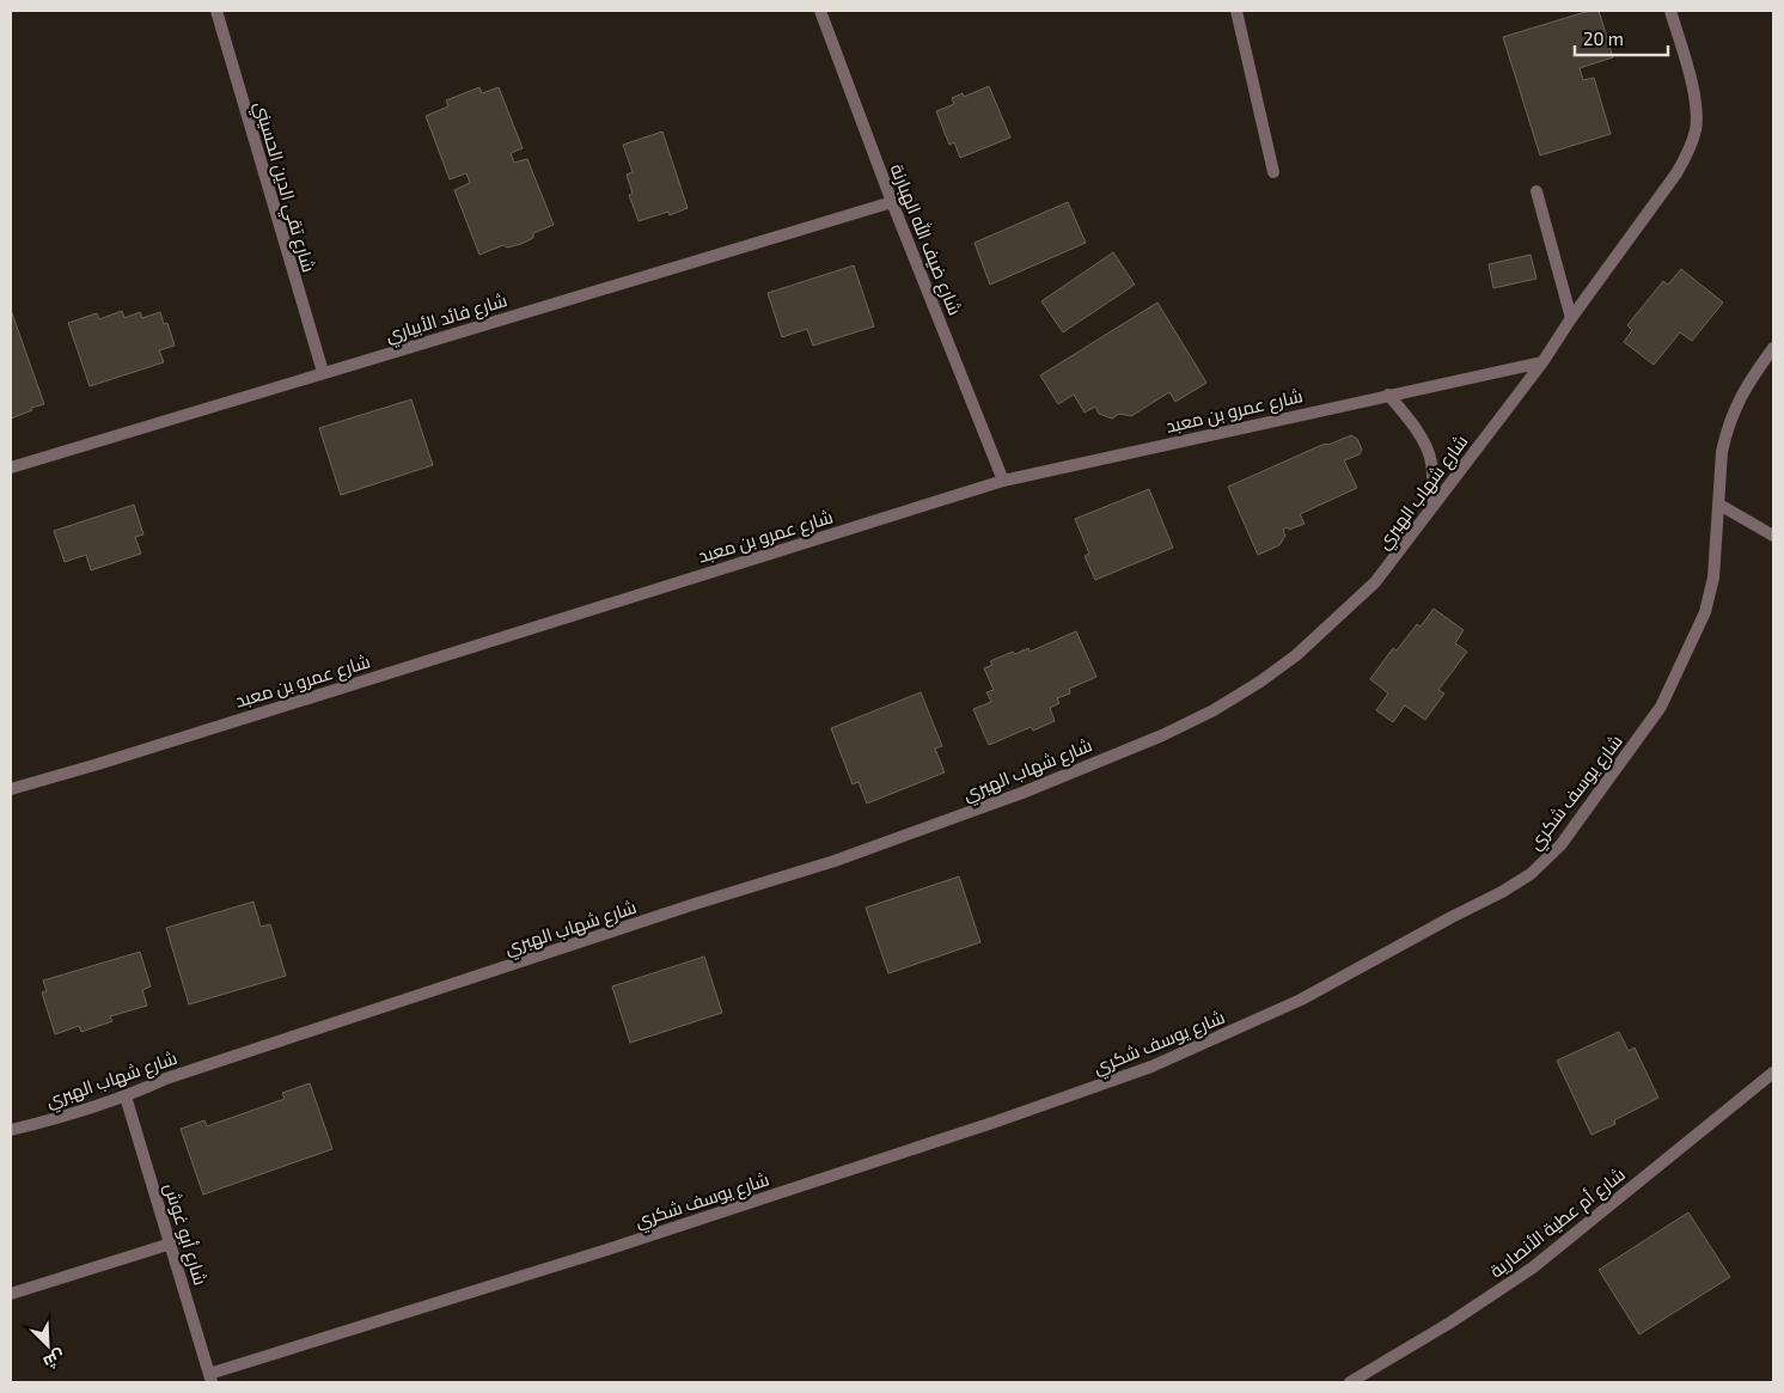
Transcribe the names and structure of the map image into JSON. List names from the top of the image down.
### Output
{
  "streets": {
    "street": [
      "شارع تقي الدين الحسيني",
      "شارع ضيف الله الهبارنة",
      "شارع فائد الأبياري",
      "شارع عمرو بن معبد",
      "شارع شهاب الهبري",
      "شارع يوسف شكري",
      "شارع أم عطية الأنصارية",
      "شارع أبو غوش"
    ]
  },
  "crossings": [
    ["شارع تقي الدين الحسيني", "شارع فائد الأبياري"],
    ["شارع ضيف الله الهبارنة", "شارع فائد الأبياري"],
    ["شارع ضيف الله الهبارنة", "شارع عمرو بن معبد"],
    ["شارع عمرو بن معبد", "شارع شهاب الهبري"],
    ["شارع شهاب الهبري", "شارع أبو غوش"],
    ["شارع يوسف شكري", "شارع أبو غوش"]
  ],
  "scale_bar": "20 m",
  "north": "bottom right"
}
